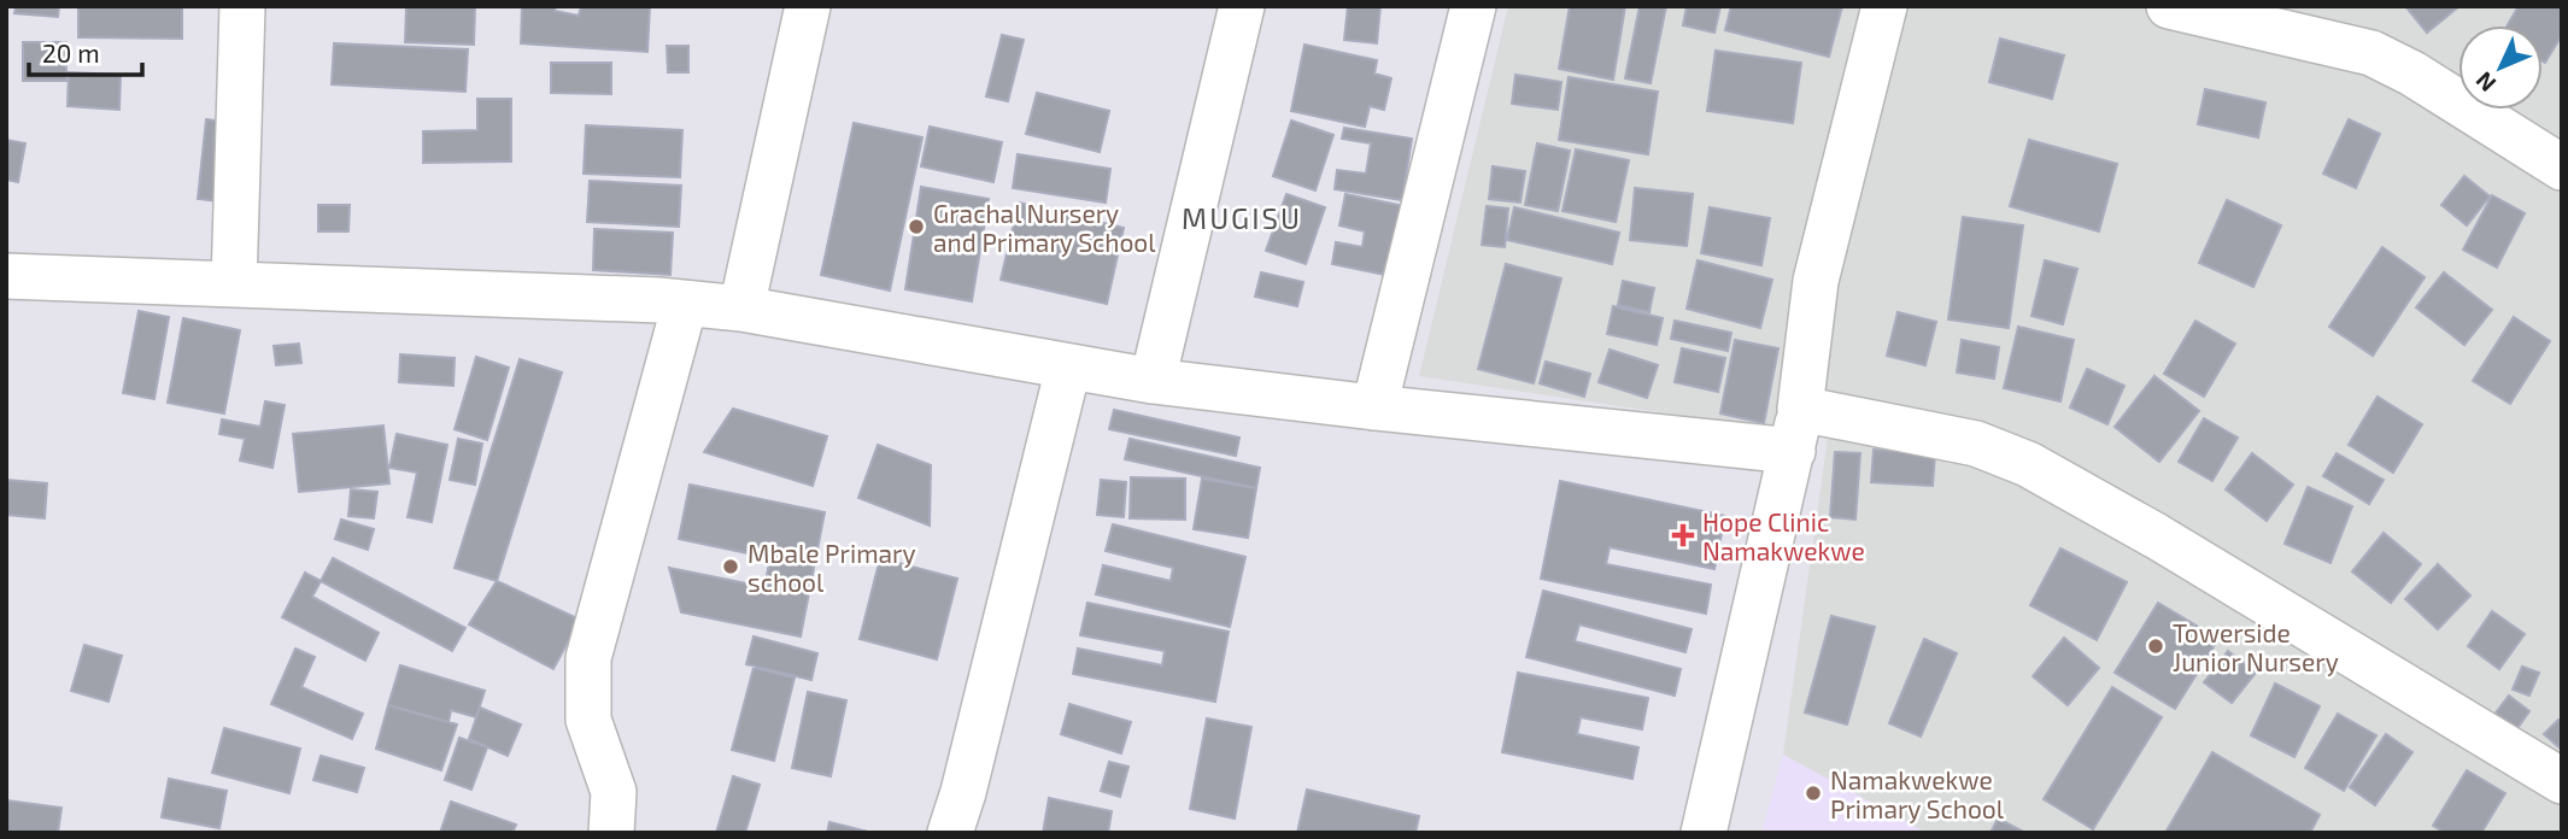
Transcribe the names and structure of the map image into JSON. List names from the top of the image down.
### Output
{
  "districts": ["MUGISU"],
  "places": {
    "other": [
      "Grachal Nursery and Primary School",
      "Mbale Primary school",
      "Towerside Junior Nursery",
      "Namakwekwe Primary School"
    ],
    "health": ["Hope Clinic Namakwekwe"]
  },
  "scale_bar": "20 m",
  "north": "bottom left"
}
